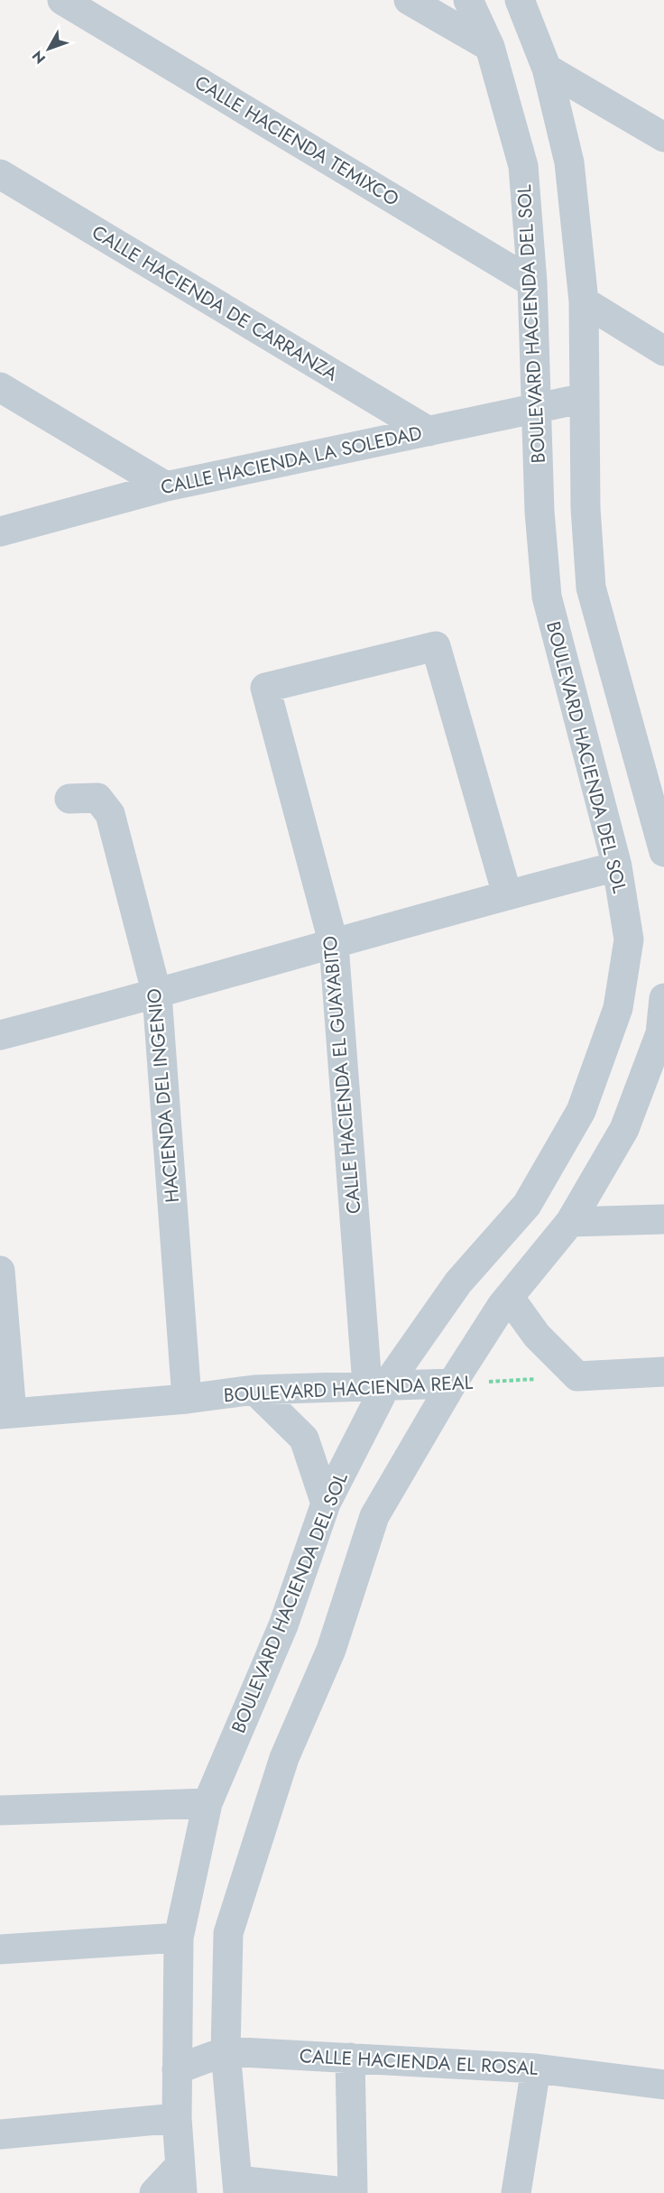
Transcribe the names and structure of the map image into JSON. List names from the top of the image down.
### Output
{
  "streets": {
    "street": [
      "CALLE HACIENDA TEMIXCO",
      "CALLE HACIENDA DE CARRANZA",
      "BOULEVARD HACIENDA DEL SOL",
      "CALLE HACIENDA LA SOLEDAD",
      "CALLE HACIENDA EL GUAYABITO",
      "HACIENDA DEL INGENIO",
      "BOULEVARD HACIENDA REAL",
      "CALLE HACIENDA EL ROSAL"
    ]
  },
  "crossings": [
    ["CALLE HACIENDA TEMIXCO", "BOULEVARD HACIENDA DEL SOL"],
    ["CALLE HACIENDA DE CARRANZA", "CALLE HACIENDA LA SOLEDAD"],
    ["BOULEVARD HACIENDA DEL SOL", "CALLE HACIENDA LA SOLEDAD"],
    ["BOULEVARD HACIENDA DEL SOL", "CALLE HACIENDA EL GUAYABITO"],
    ["BOULEVARD HACIENDA DEL SOL", "BOULEVARD HACIENDA REAL"],
    ["BOULEVARD HACIENDA DEL SOL", "CALLE HACIENDA EL ROSAL"],
    ["CALLE HACIENDA EL GUAYABITO", "BOULEVARD HACIENDA REAL"],
    ["HACIENDA DEL INGENIO", "BOULEVARD HACIENDA REAL"]
  ],
  "north": "bottom left"
}
